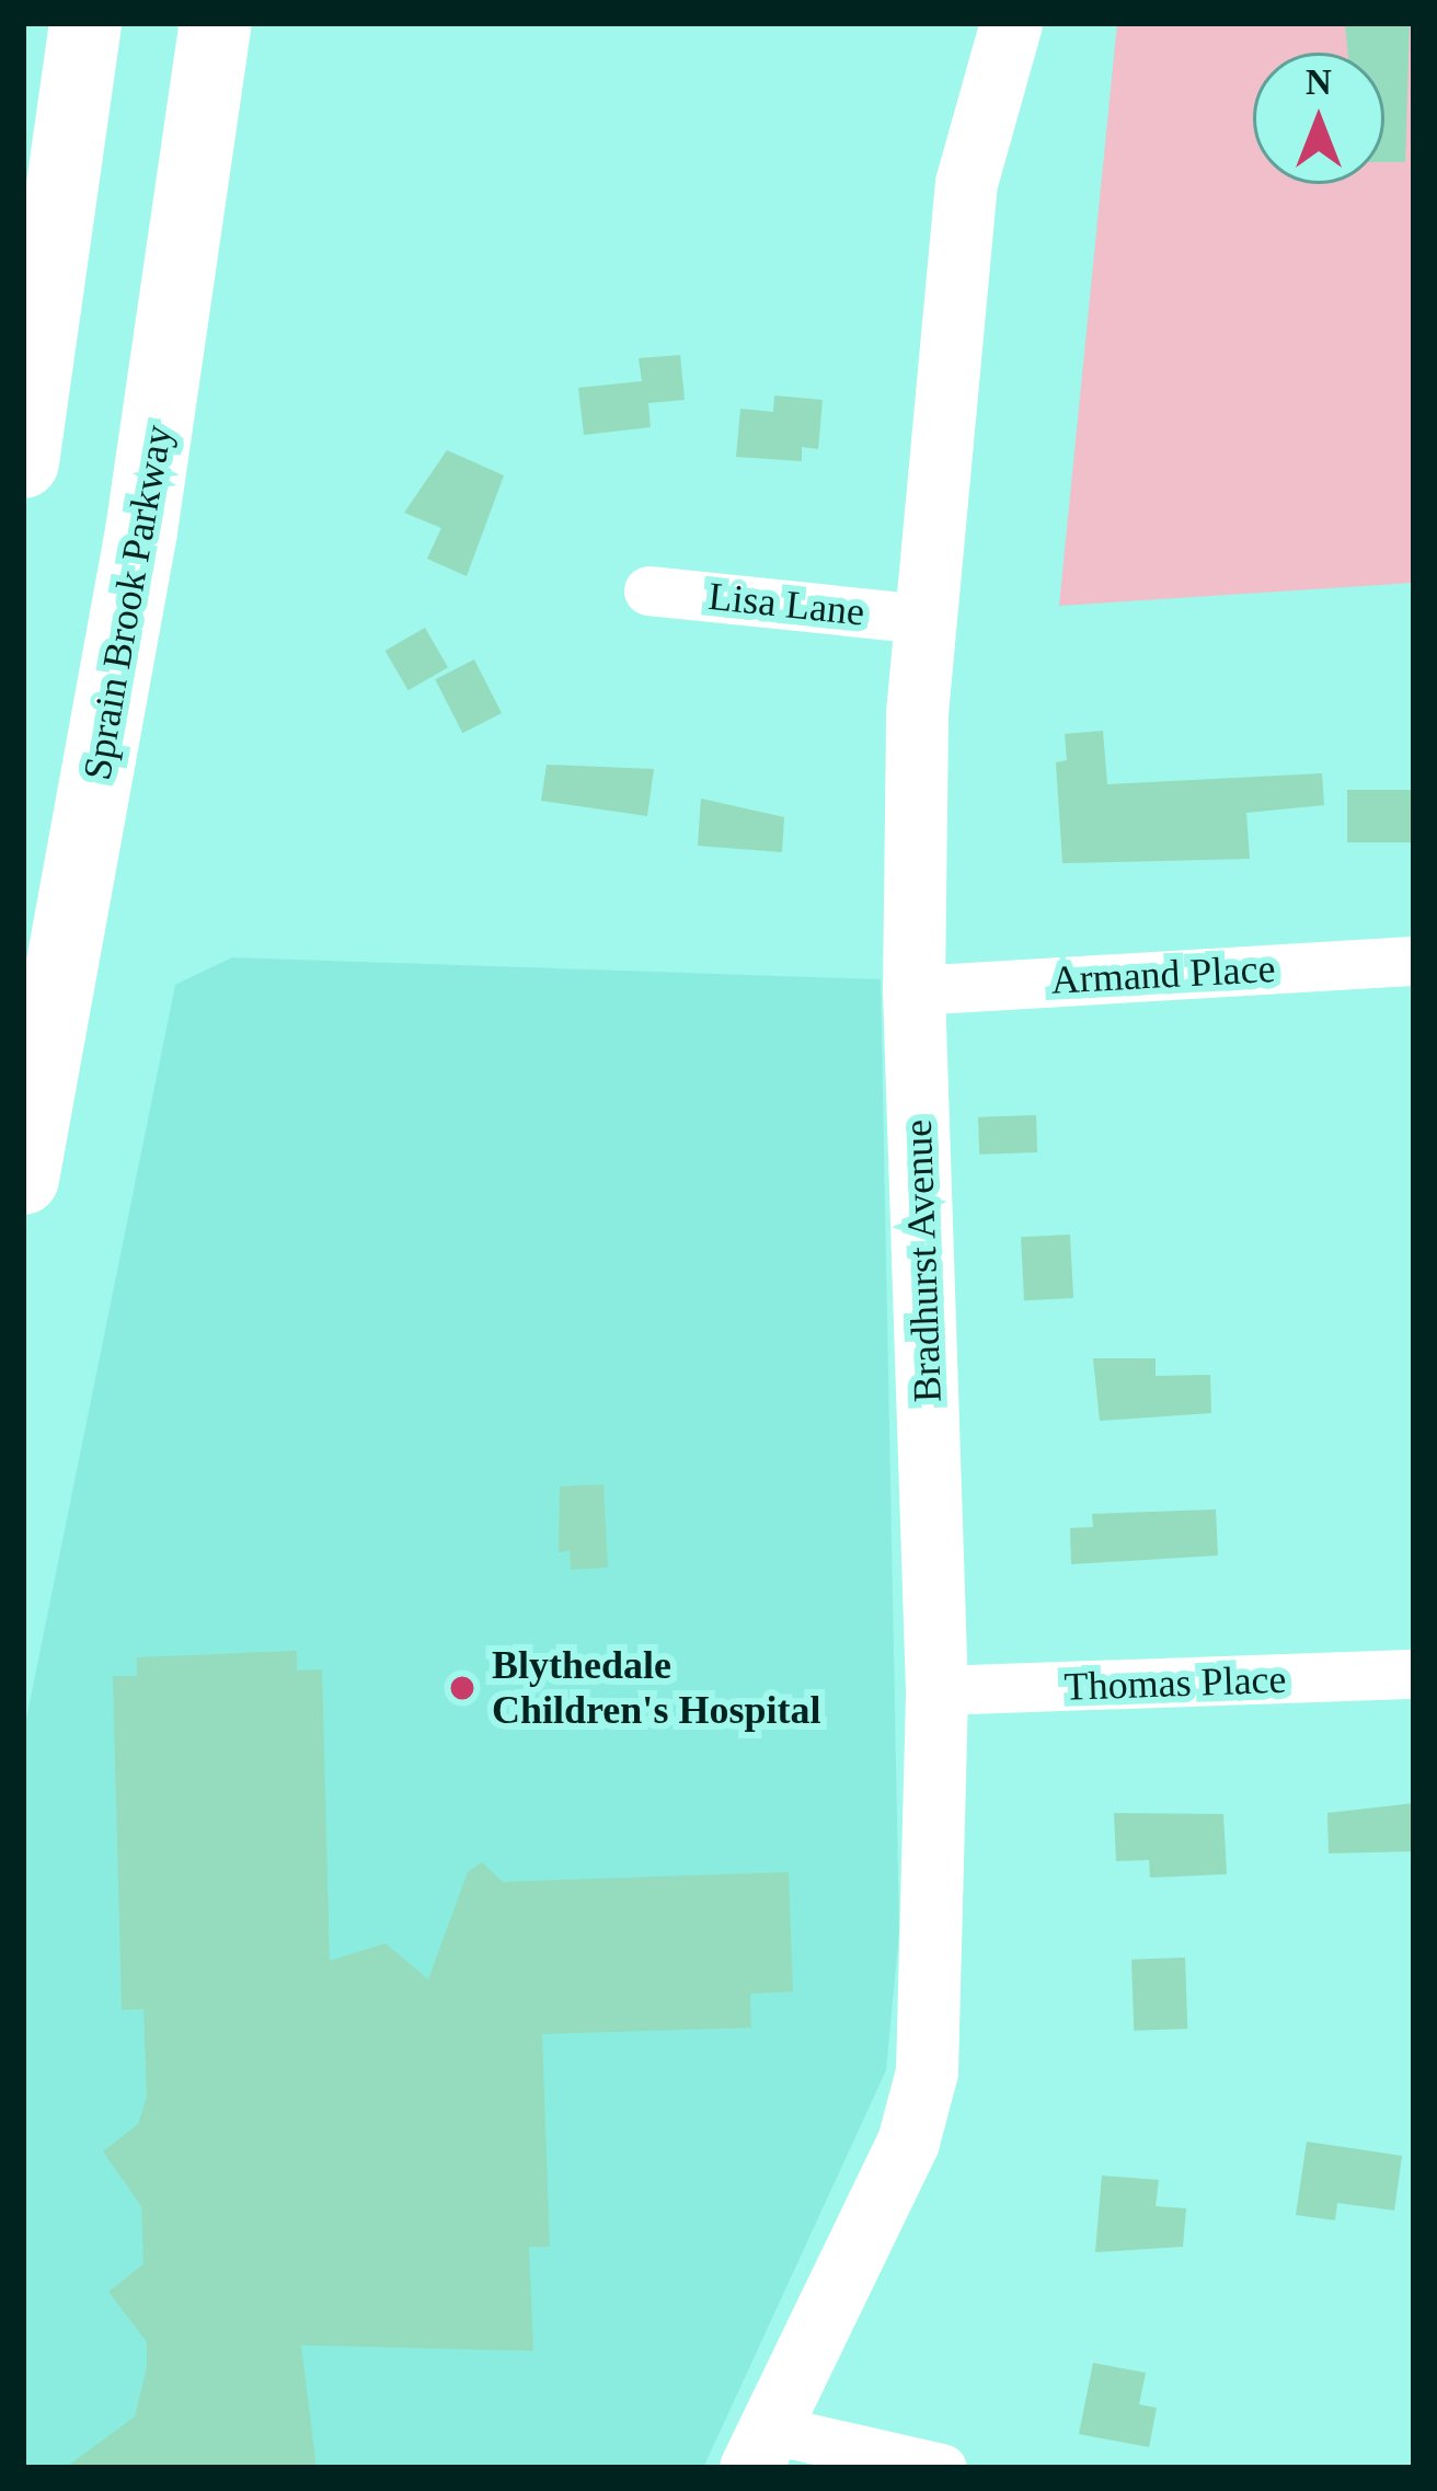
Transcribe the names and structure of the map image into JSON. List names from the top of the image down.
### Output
{
  "streets": {
    "highway": ["Sprain Brook Parkway"],
    "main road": ["Bradhurst Avenue"],
    "street": ["Lisa Lane", "Armand Place", "Thomas Place"]
  },
  "crossings": [
    ["Lisa Lane", "Bradhurst Avenue"],
    ["Armand Place", "Bradhurst Avenue"],
    ["Bradhurst Avenue", "Thomas Place"]
  ],
  "places": ["Blythedale Children's Hospital"],
  "north": "top"
}
